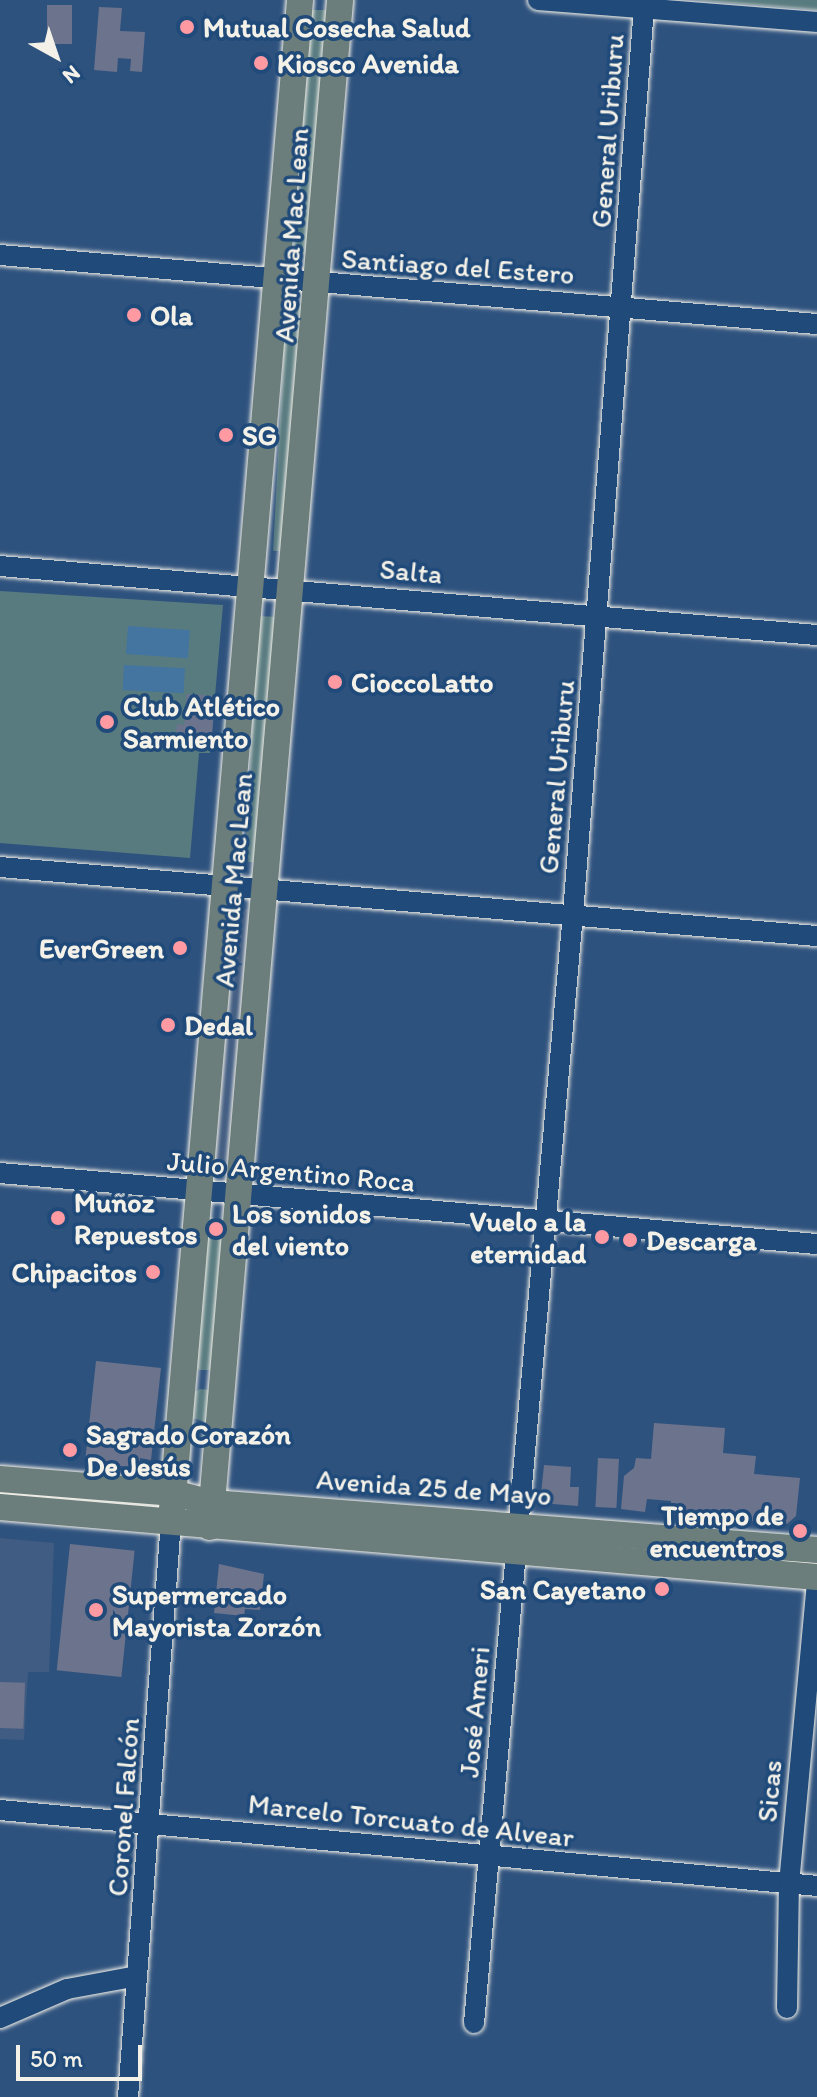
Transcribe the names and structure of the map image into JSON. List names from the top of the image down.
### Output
{
  "streets": {
    "main road": ["Avenida Mac Lean", "Avenida 25 de Mayo"],
    "street": [
      "General Uriburu",
      "Santiago del Estero",
      "Salta",
      "Julio Argentino Roca",
      "José Ameri",
      "Sicas",
      "Coronel Falcón",
      "Marcelo Torcuato de Alvear"
    ]
  },
  "crossings": [
    ["General Uriburu", "Santiago del Estero"],
    ["General Uriburu", "Salta"],
    ["General Uriburu", "Julio Argentino Roca"],
    ["General Uriburu", "Avenida 25 de Mayo"],
    ["General Uriburu", "José Ameri"],
    ["Avenida Mac Lean", "Santiago del Estero"],
    ["Avenida Mac Lean", "Salta"],
    ["Avenida Mac Lean", "Julio Argentino Roca"],
    ["Avenida Mac Lean", "Avenida 25 de Mayo"],
    ["Avenida Mac Lean", "Coronel Falcón"],
    ["Avenida 25 de Mayo", "José Ameri"],
    ["Avenida 25 de Mayo", "Sicas"],
    ["Avenida 25 de Mayo", "Coronel Falcón"],
    ["José Ameri", "Marcelo Torcuato de Alvear"],
    ["Sicas", "Marcelo Torcuato de Alvear"],
    ["Coronel Falcón", "Marcelo Torcuato de Alvear"]
  ],
  "places": [
    "Mutual Cosecha Salud",
    "Kiosco Avenida",
    "Ola",
    "SG",
    "CioccoLatto",
    "Club Atlético Sarmiento",
    "EverGreen",
    "Dedal",
    "Muñoz Repuestos",
    "Los sonidos del viento",
    "Vuelo a la eternidad",
    "Descarga",
    "Chipacitos",
    "Sagrado Corazón De Jesús",
    "Tiempo de encuentros",
    "San Cayetano",
    "Supermercado Mayorista Zorzón"
  ],
  "scale_bar": "50 m",
  "north": "bottom right"
}
